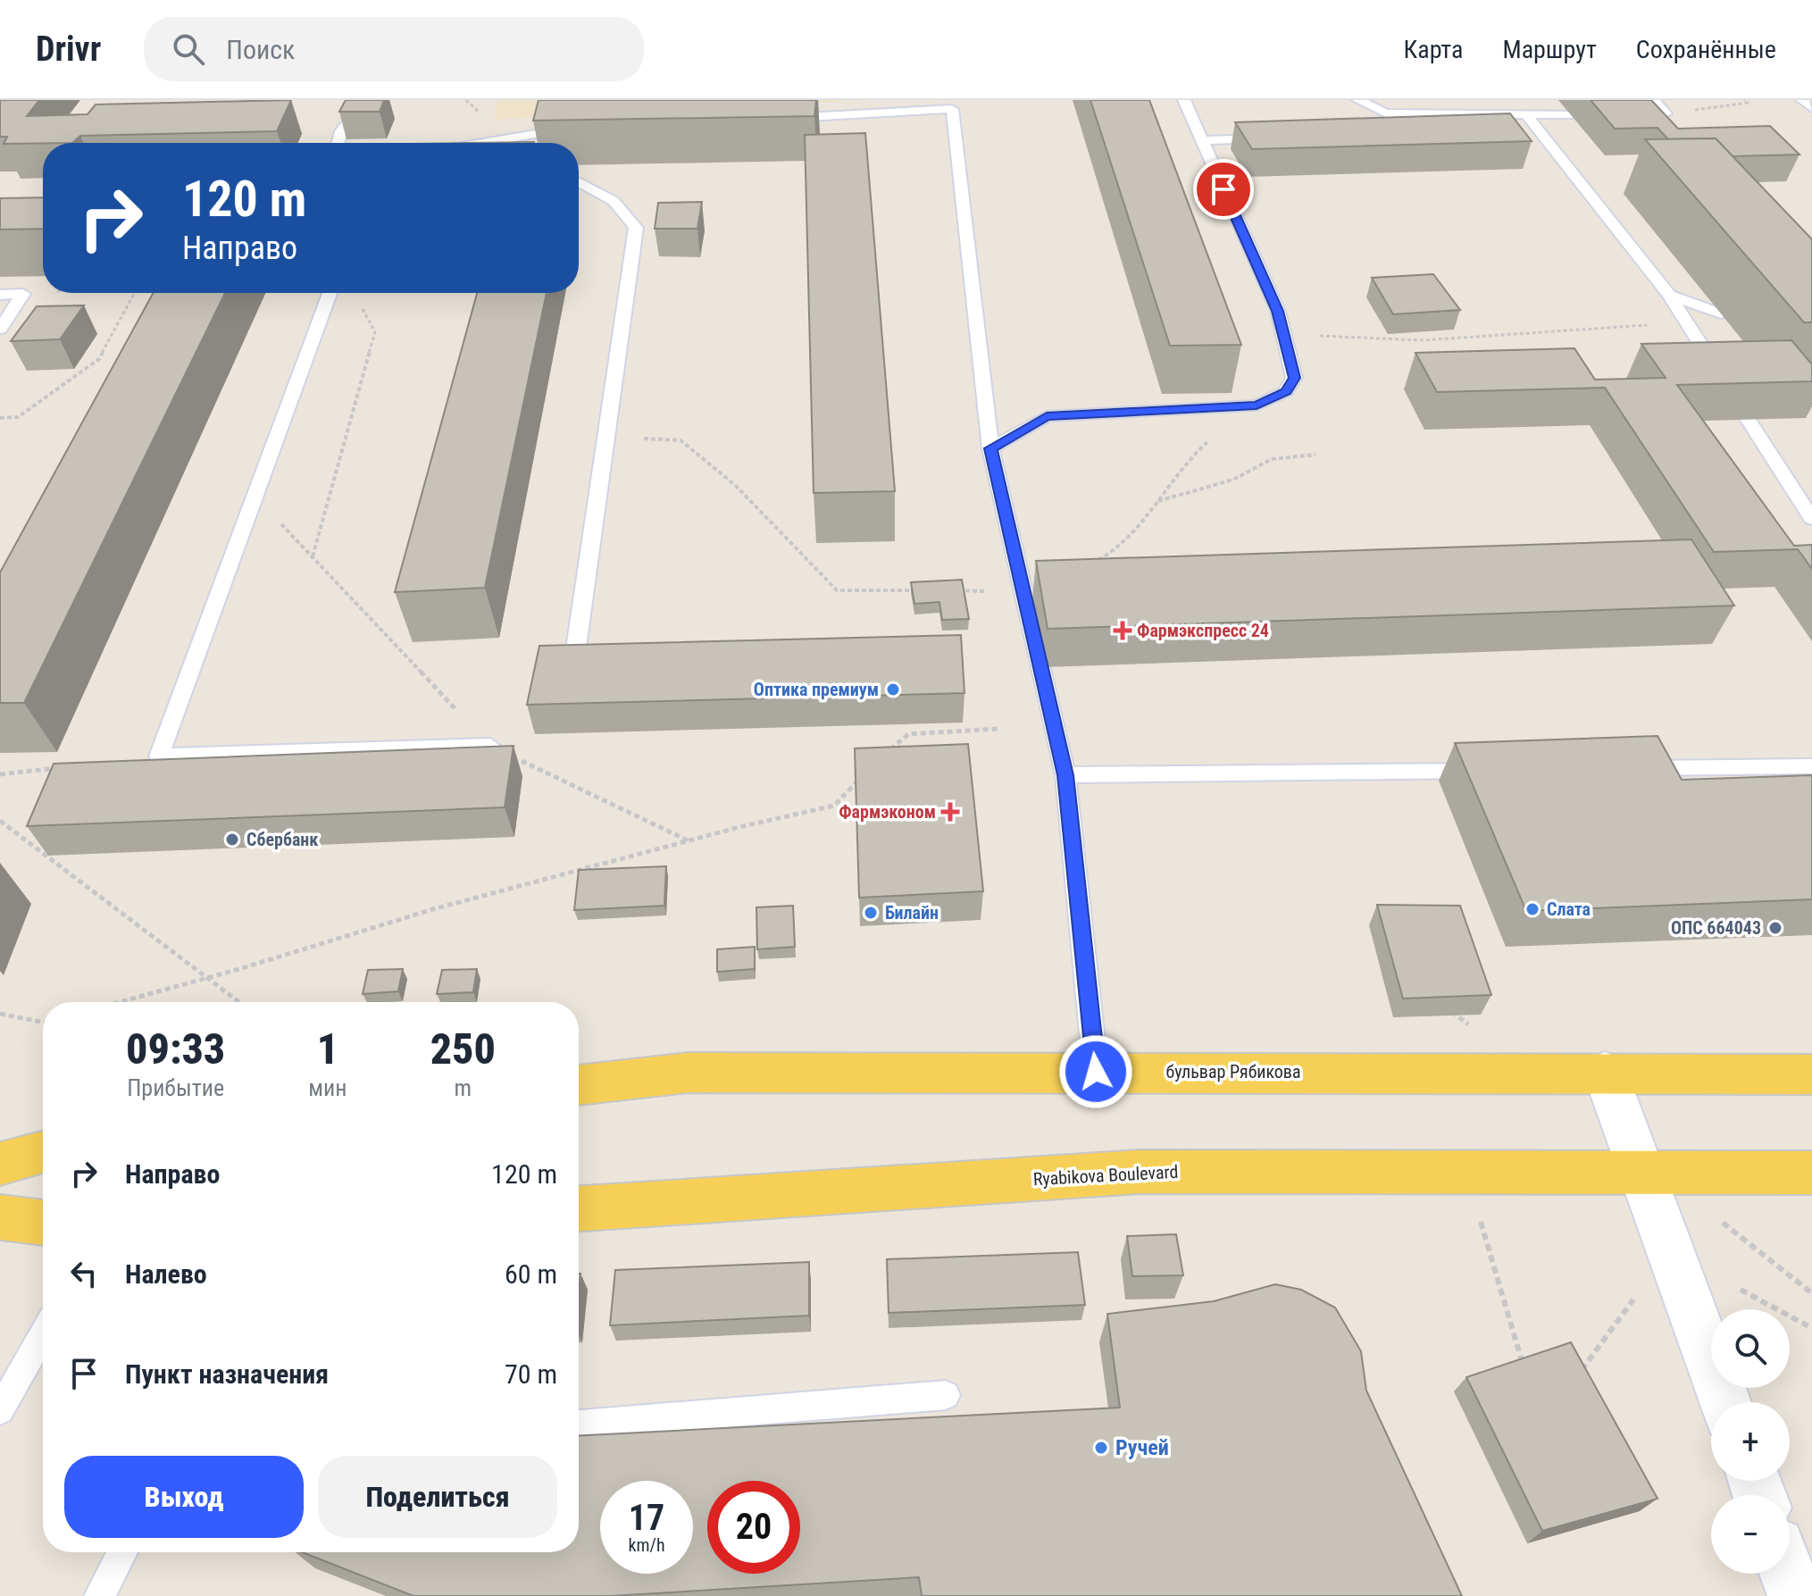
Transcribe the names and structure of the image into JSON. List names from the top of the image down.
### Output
{
  "streets": {
    "main road": ["бульвар Рябикова", "Ryabikova Boulevard"]
  },
  "places": {
    "health": ["Фармэкспресс 24", "Фармэконом"],
    "other": [
      "Оптика премиум",
      "Сбербанк",
      "Слата",
      "Билайн",
      "ОПС 664043",
      "Ручей"
    ]
  },
  "page": {
    "header": "Drivr",
    "search": "Поиск",
    "nav": ["Карта", "Маршрут", "Сохранённые"],
    "turn": ["120 m", "Направо"],
    "eta": [
      "09:33",
      "Прибытие",
      "1",
      "мин",
      "250",
      "m"
    ],
    "list": [
      {
        "name": "Направо",
        "value": "120 m"
      },
      {
        "name": "Налево",
        "value": "60 m"
      },
      {
        "name": "Пункт назначения",
        "value": "70 m"
      }
    ],
    "map_buttons": ["+", "−"],
    "buttons": ["Выход", "Поделиться"],
    "speed": "17 km/h",
    "limit": "20"
  }
}
